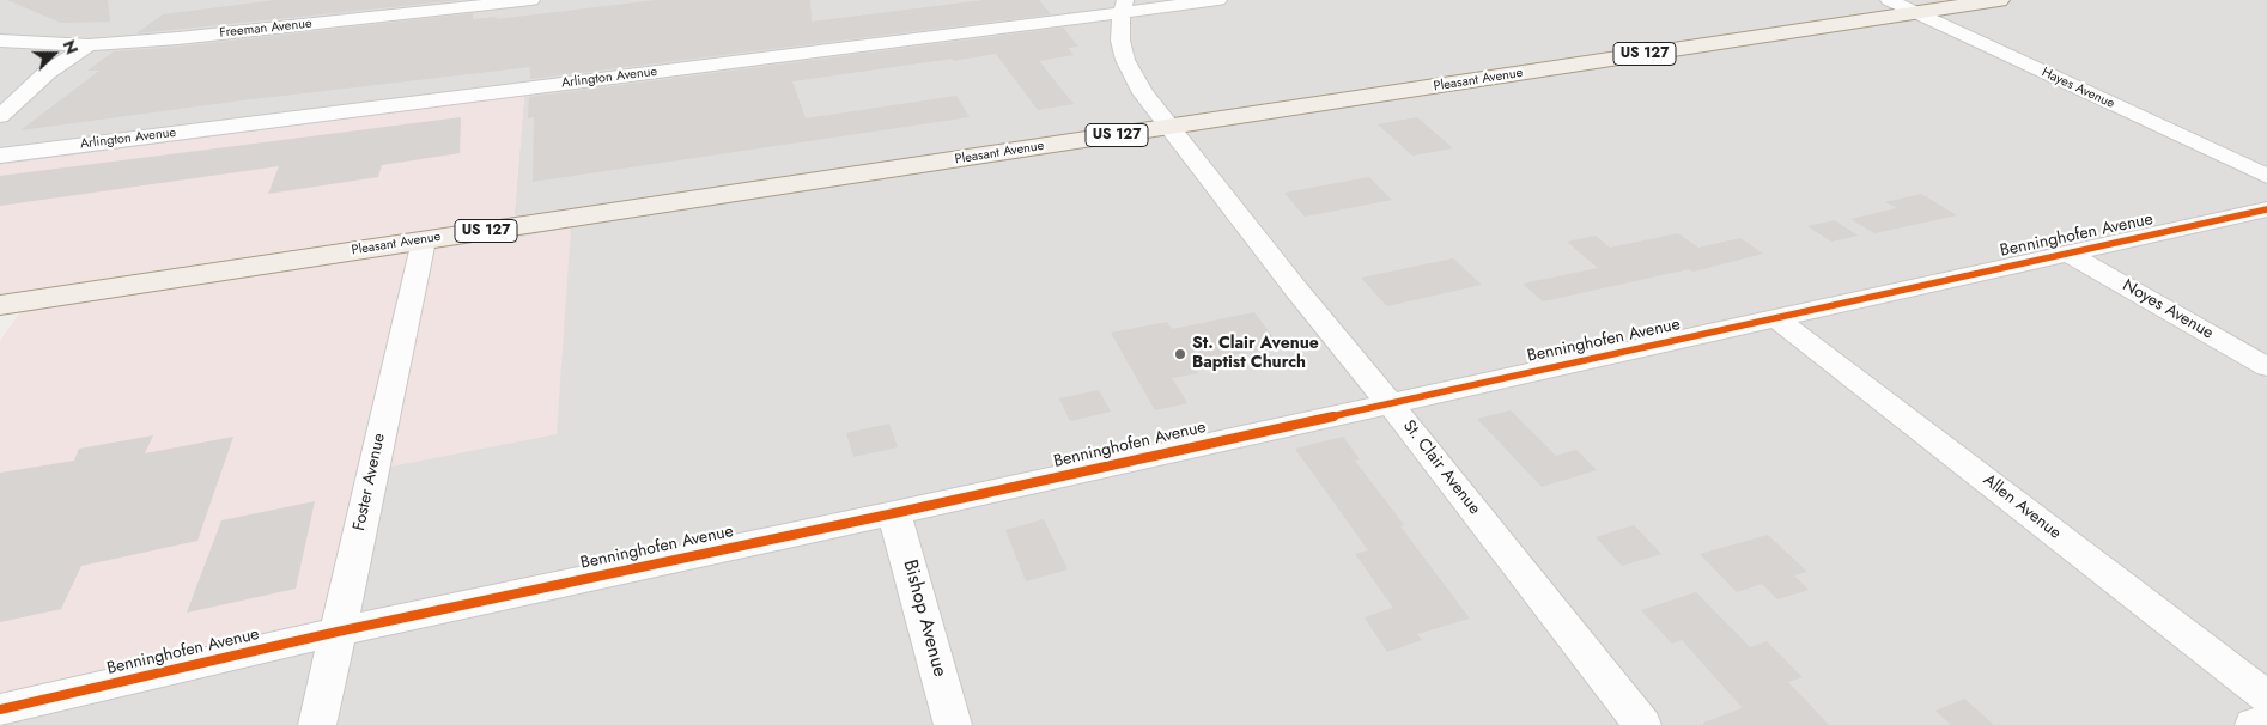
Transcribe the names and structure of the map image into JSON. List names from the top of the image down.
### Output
{
  "streets": {
    "main road": ["US 127", "Pleasant Avenue"],
    "street": [
      "Freeman Avenue",
      "Arlington Avenue",
      "Hayes Avenue",
      "Benninghofen Avenue",
      "Noyes Avenue",
      "St. Clair Avenue",
      "Foster Avenue",
      "Allen Avenue",
      "Bishop Avenue"
    ]
  },
  "crossings": [
    ["Arlington Avenue", "St. Clair Avenue"],
    ["Pleasant Avenue", "Hayes Avenue"],
    ["Pleasant Avenue", "St. Clair Avenue"],
    ["Pleasant Avenue", "Foster Avenue"],
    ["Benninghofen Avenue", "Noyes Avenue"],
    ["Benninghofen Avenue", "St. Clair Avenue"],
    ["Benninghofen Avenue", "Foster Avenue"],
    ["Benninghofen Avenue", "Allen Avenue"],
    ["Benninghofen Avenue", "Bishop Avenue"]
  ],
  "places": ["St. Clair Avenue Baptist Church"],
  "north": "right"
}
